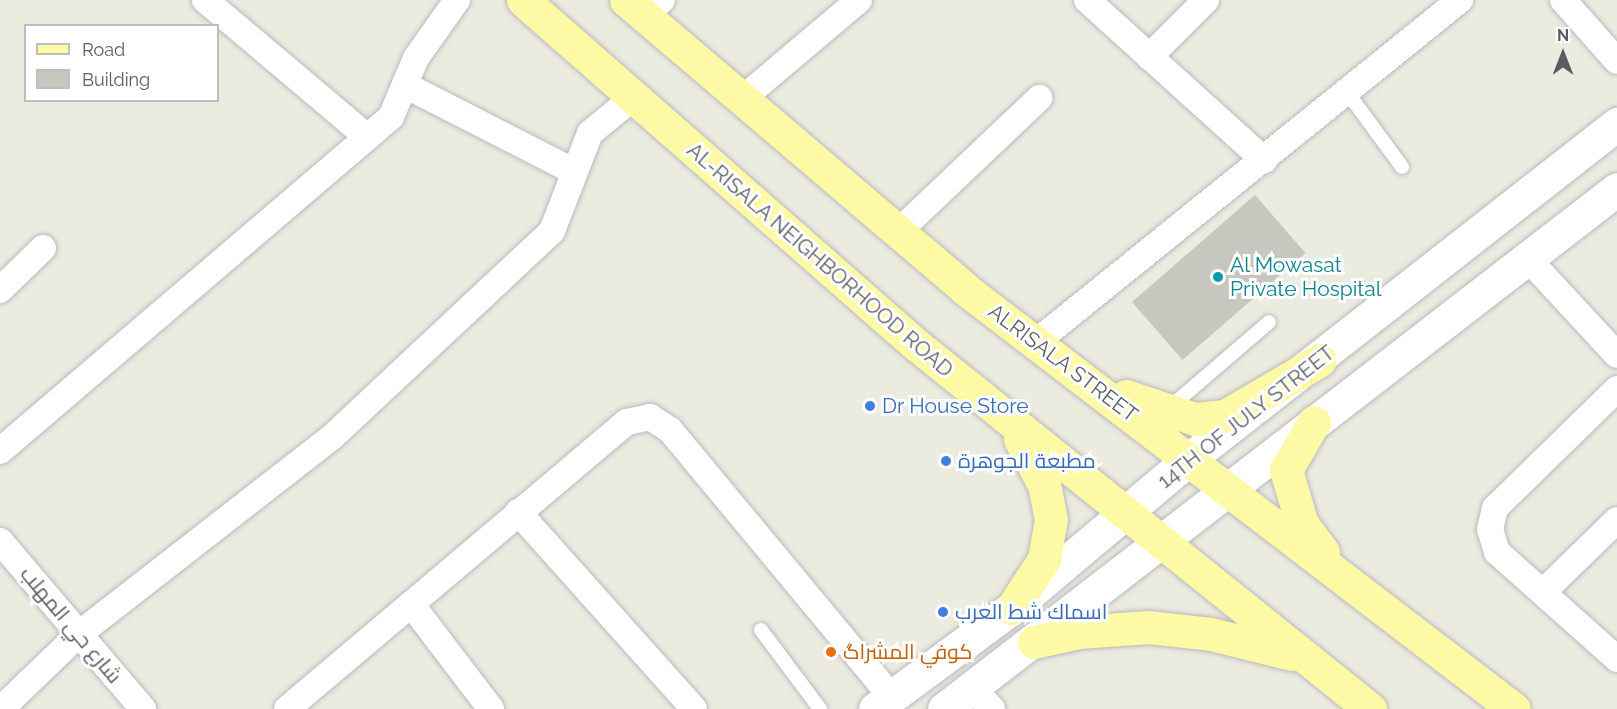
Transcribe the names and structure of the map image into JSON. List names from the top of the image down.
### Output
{
  "streets": {
    "main road": ["AL-RISALA NEIGHBORHOOD ROAD", "ALRISALA STREET", "14TH OF JULY STREET"],
    "street": ["شارع حي المهلب"]
  },
  "crossings": [
    ["AL-RISALA NEIGHBORHOOD ROAD", "14TH OF JULY STREET"],
    ["ALRISALA STREET", "14TH OF JULY STREET"]
  ],
  "places": [
    "Al Mowasat Private Hospital",
    "Dr House Store",
    "مطبعة الجوهرة",
    "اسماك شط العرب",
    "كوفي المشراگ"
  ],
  "legend": ["Road", "Building"],
  "north": "top"
}
